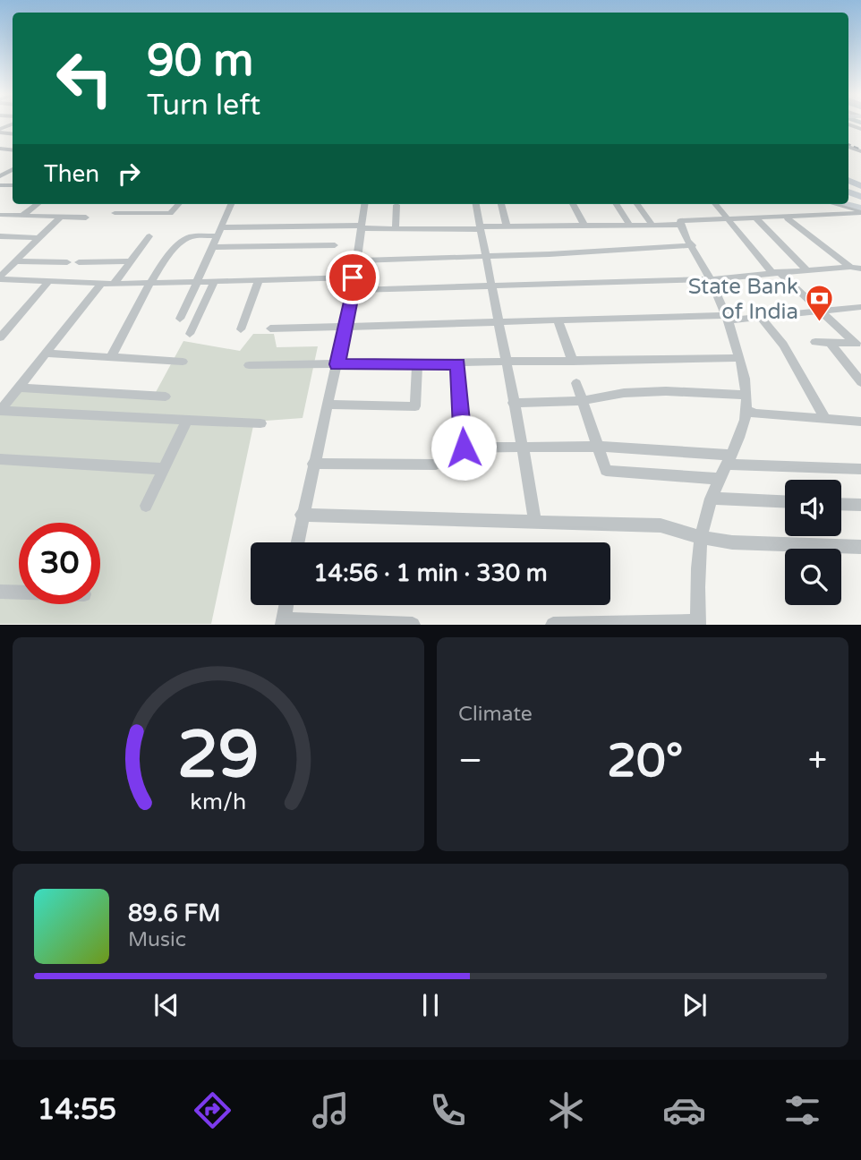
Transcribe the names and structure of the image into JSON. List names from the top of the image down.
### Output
{
  "places": {
    "bank": ["State Bank of India"]
  },
  "page": {
    "turn": ["90 m", "Turn left"],
    "then": "Then",
    "limit": "30",
    "trip": "14:56 · 1 min · 330 m",
    "tile": "Climate",
    "heat": ["−", "20°", "+"],
    "song": ["89.6 FM", "Music"],
    "tabs": "14:55",
    "gauge": ["29", "km/h"]
  }
}
